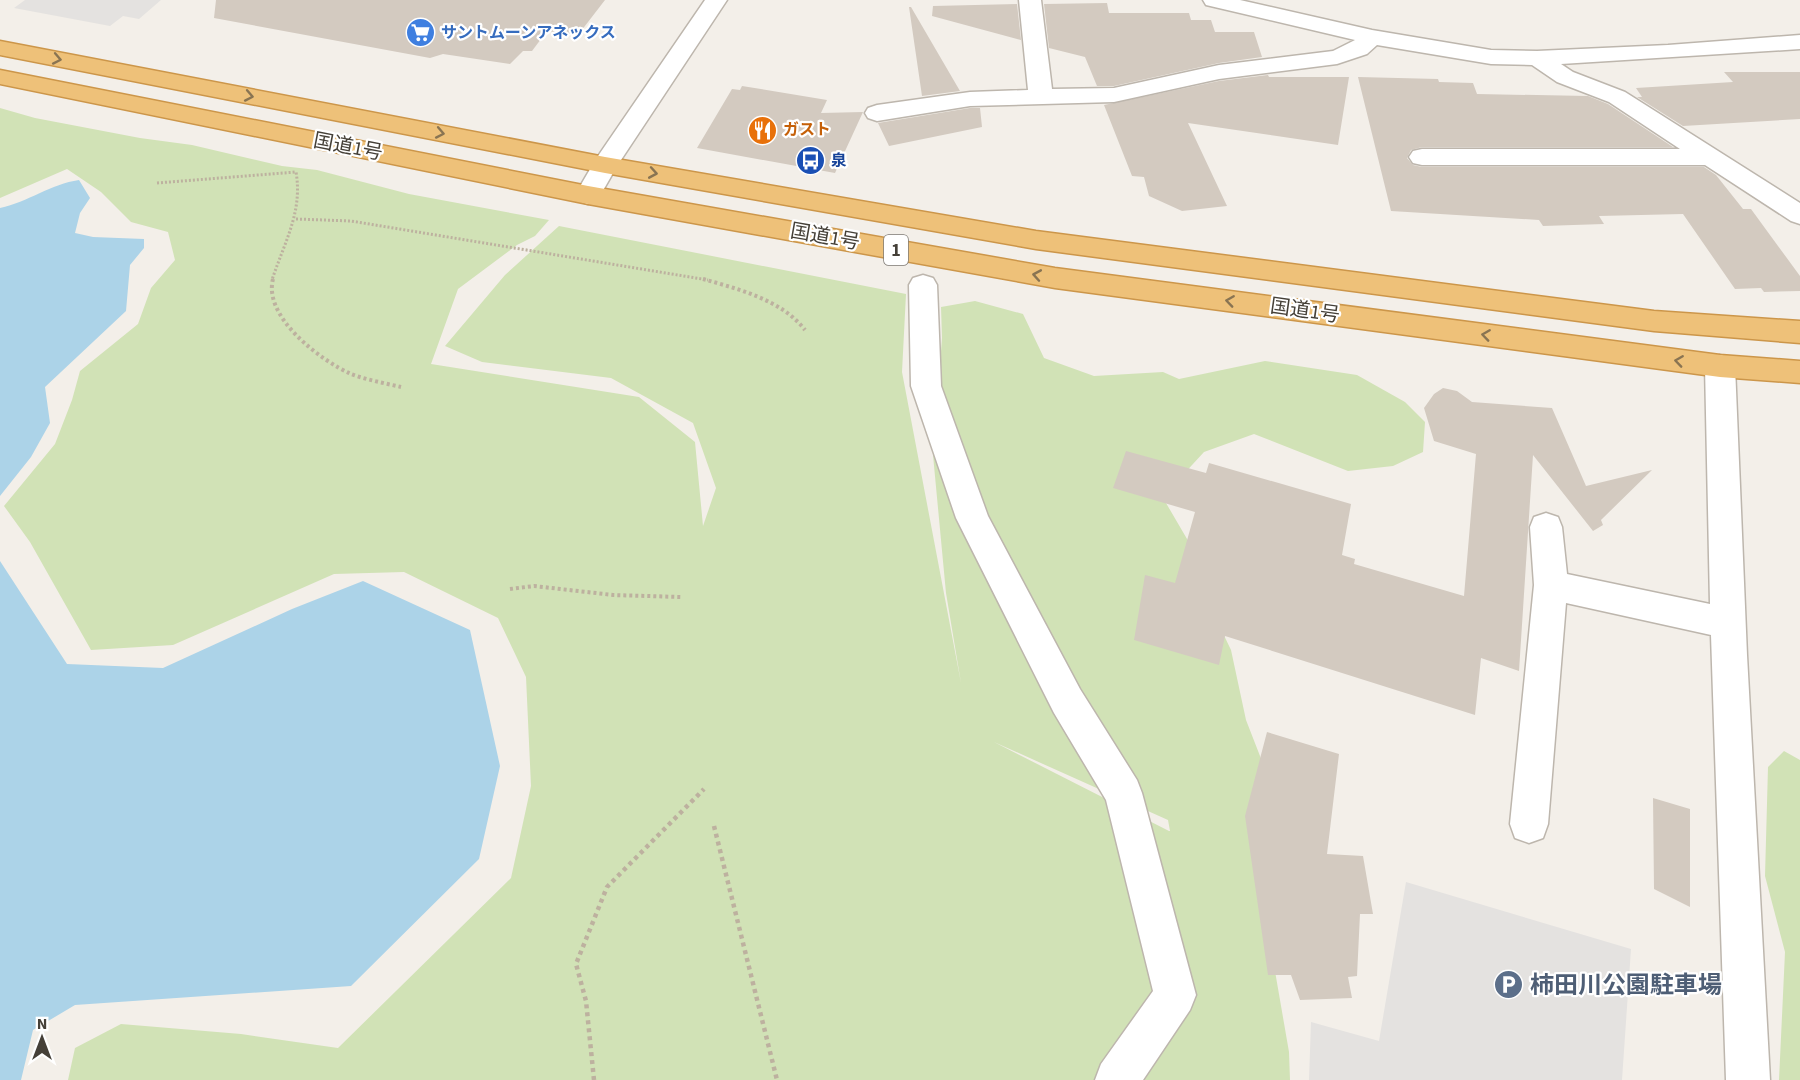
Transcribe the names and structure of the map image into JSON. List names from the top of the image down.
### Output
{
  "streets": {
    "highway": ["国道1号", "1"]
  },
  "places": {
    "supermarket": ["サントムーンアネックス"],
    "restaurant": ["ガスト"],
    "bus stop": ["泉"],
    "parking": ["柿田川公園駐車場"]
  },
  "north": "top"
}
